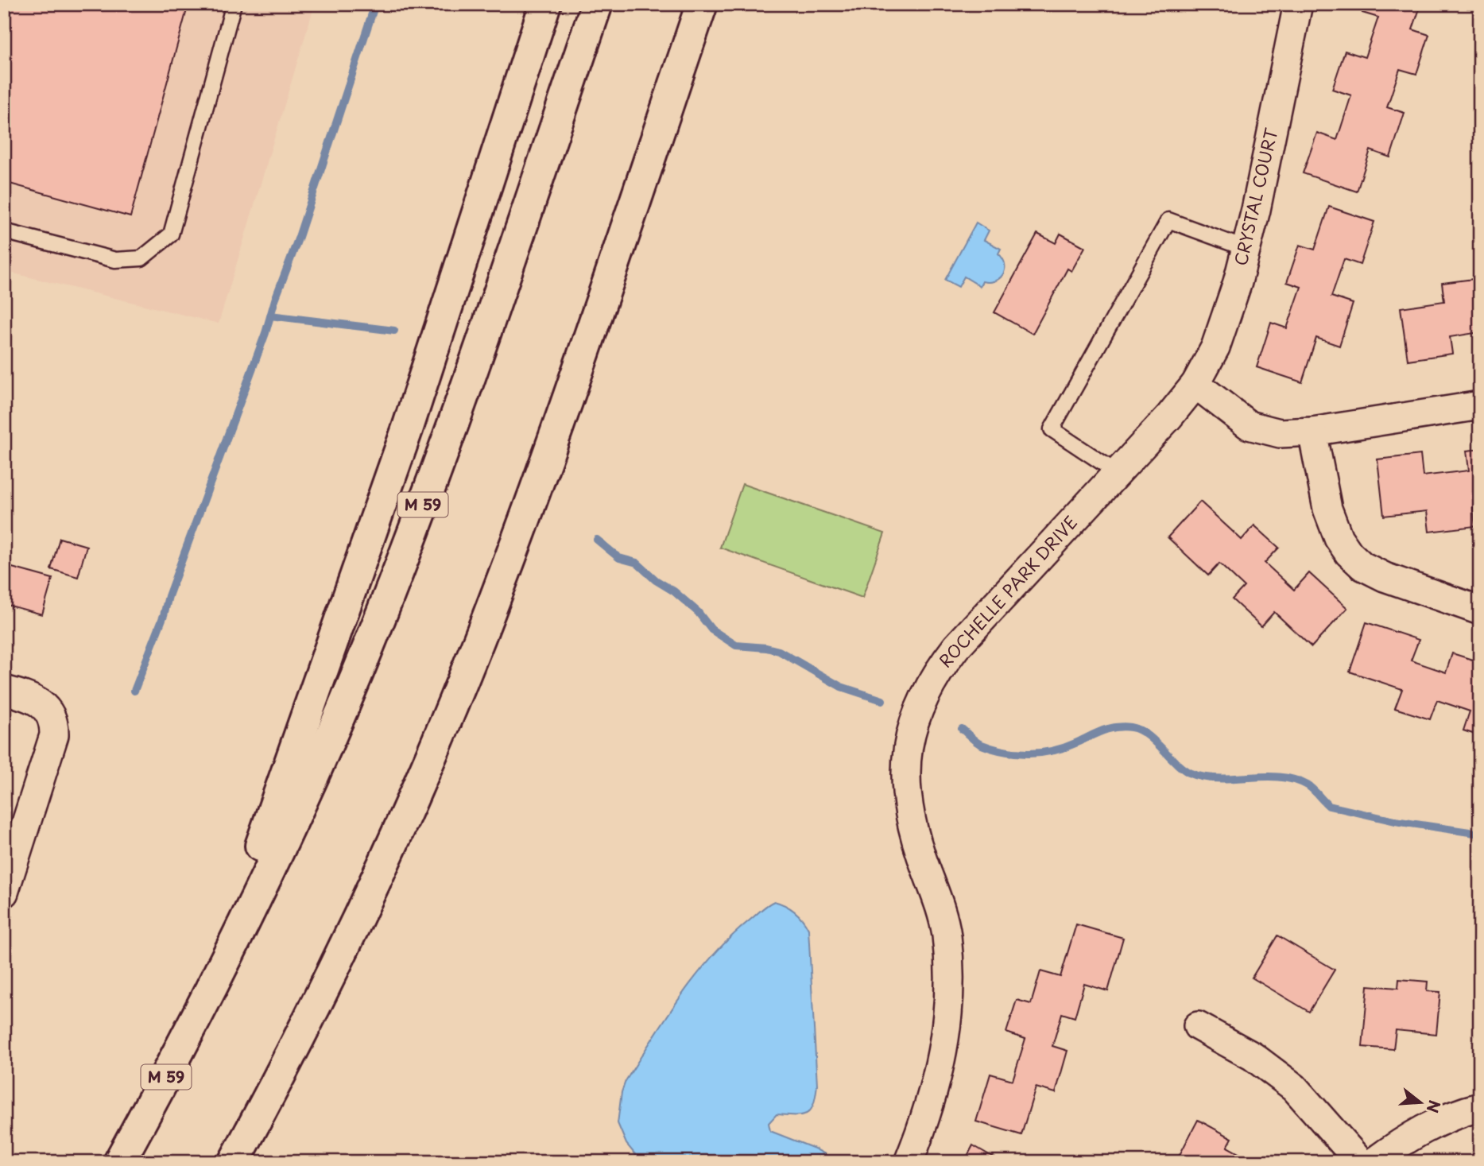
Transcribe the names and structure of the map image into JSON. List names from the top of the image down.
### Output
{
  "streets": {
    "highway": ["M 59"],
    "street": ["CRYSTAL COURT", "ROCHELLE PARK DRIVE"]
  },
  "crossings": [
    ["CRYSTAL COURT", "ROCHELLE PARK DRIVE"]
  ],
  "north": "right"
}
